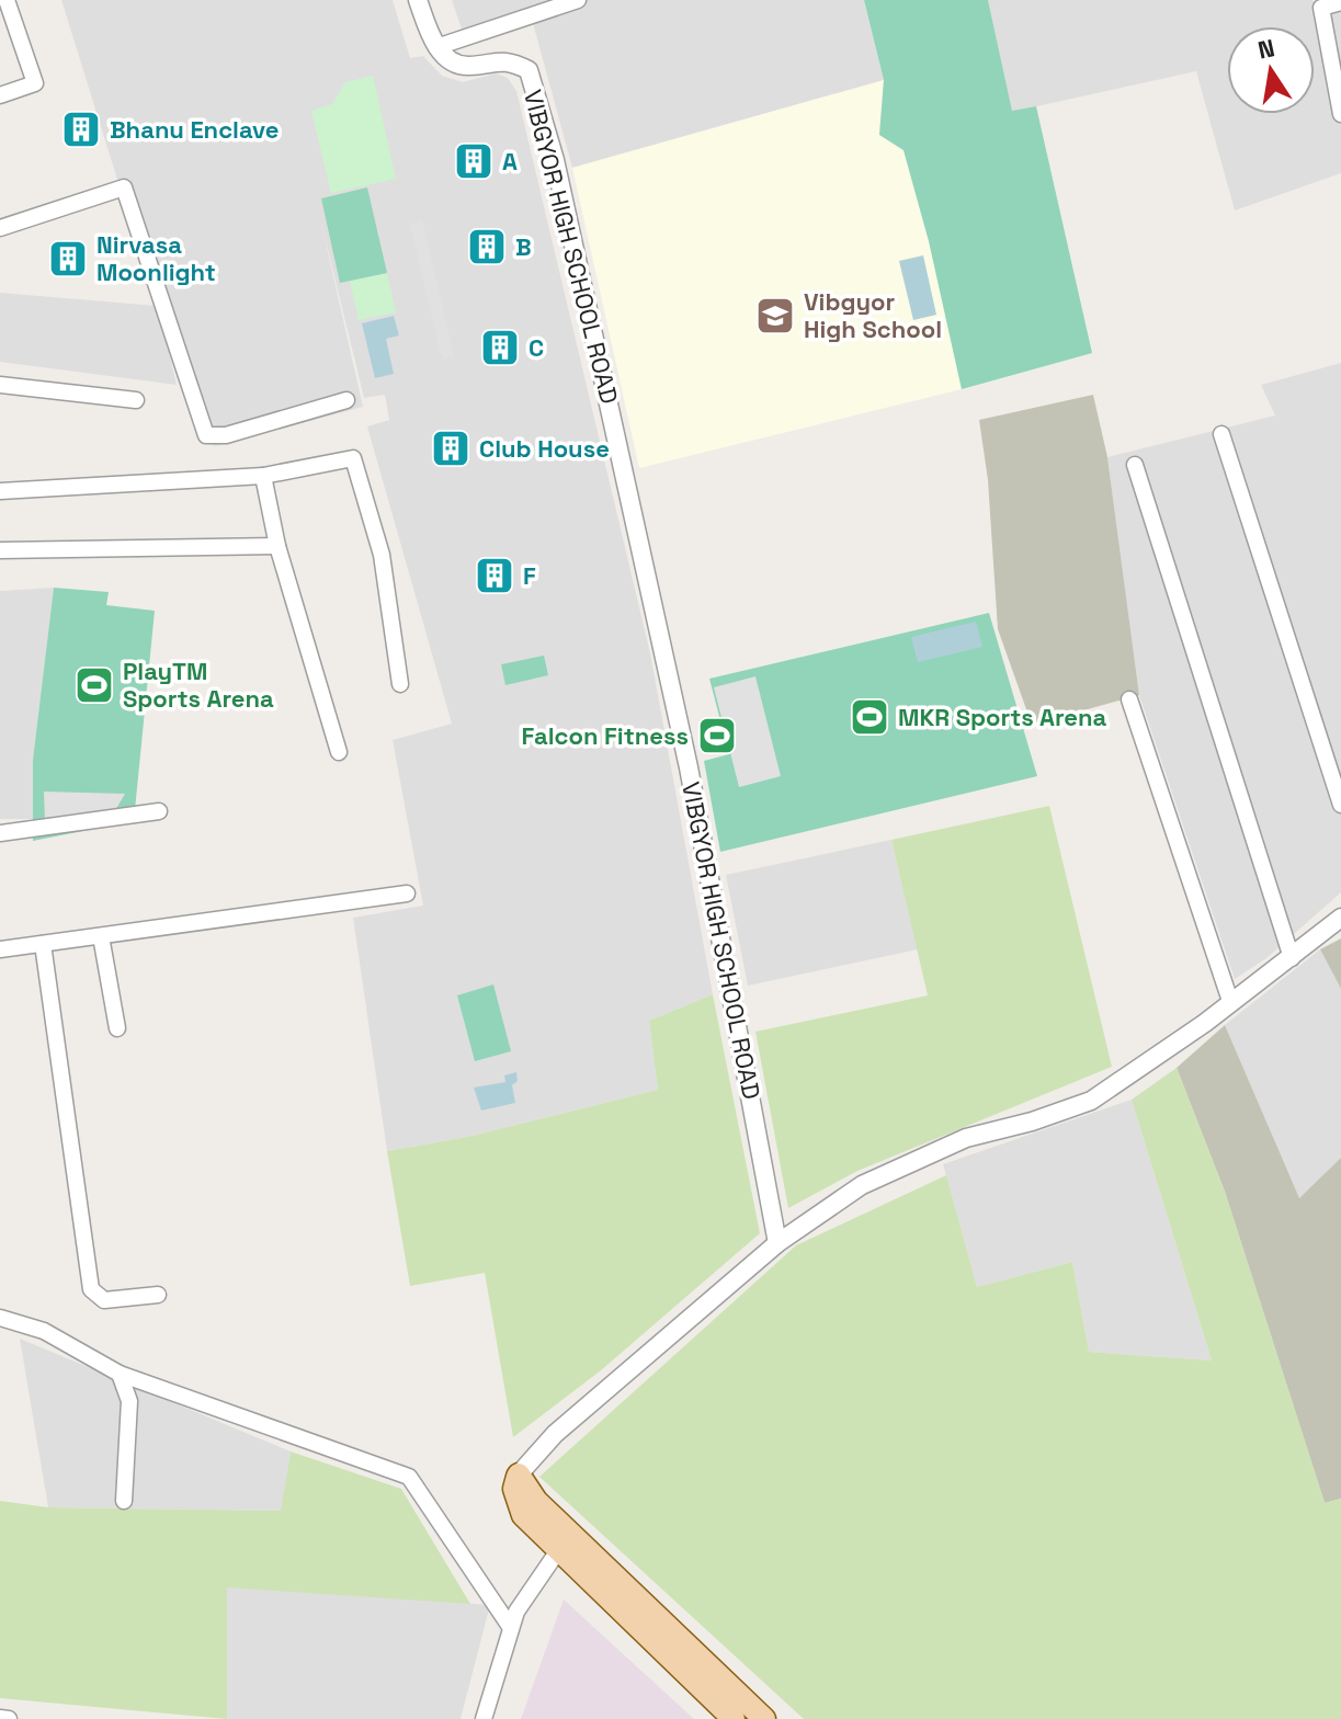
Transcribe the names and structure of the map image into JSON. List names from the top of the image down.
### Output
{
  "streets": {
    "street": ["VIBGYOR HIGH SCHOOL ROAD"]
  },
  "places": {
    "building": [
      "Bhanu Enclave",
      "A",
      "B",
      "Nirvasa Moonlight",
      "C",
      "Club House",
      "F"
    ],
    "school or university": ["Vibgyor High School"],
    "sports": ["PlayTM Sports Arena", "MKR Sports Arena", "Falcon Fitness"]
  },
  "north": "top"
}
